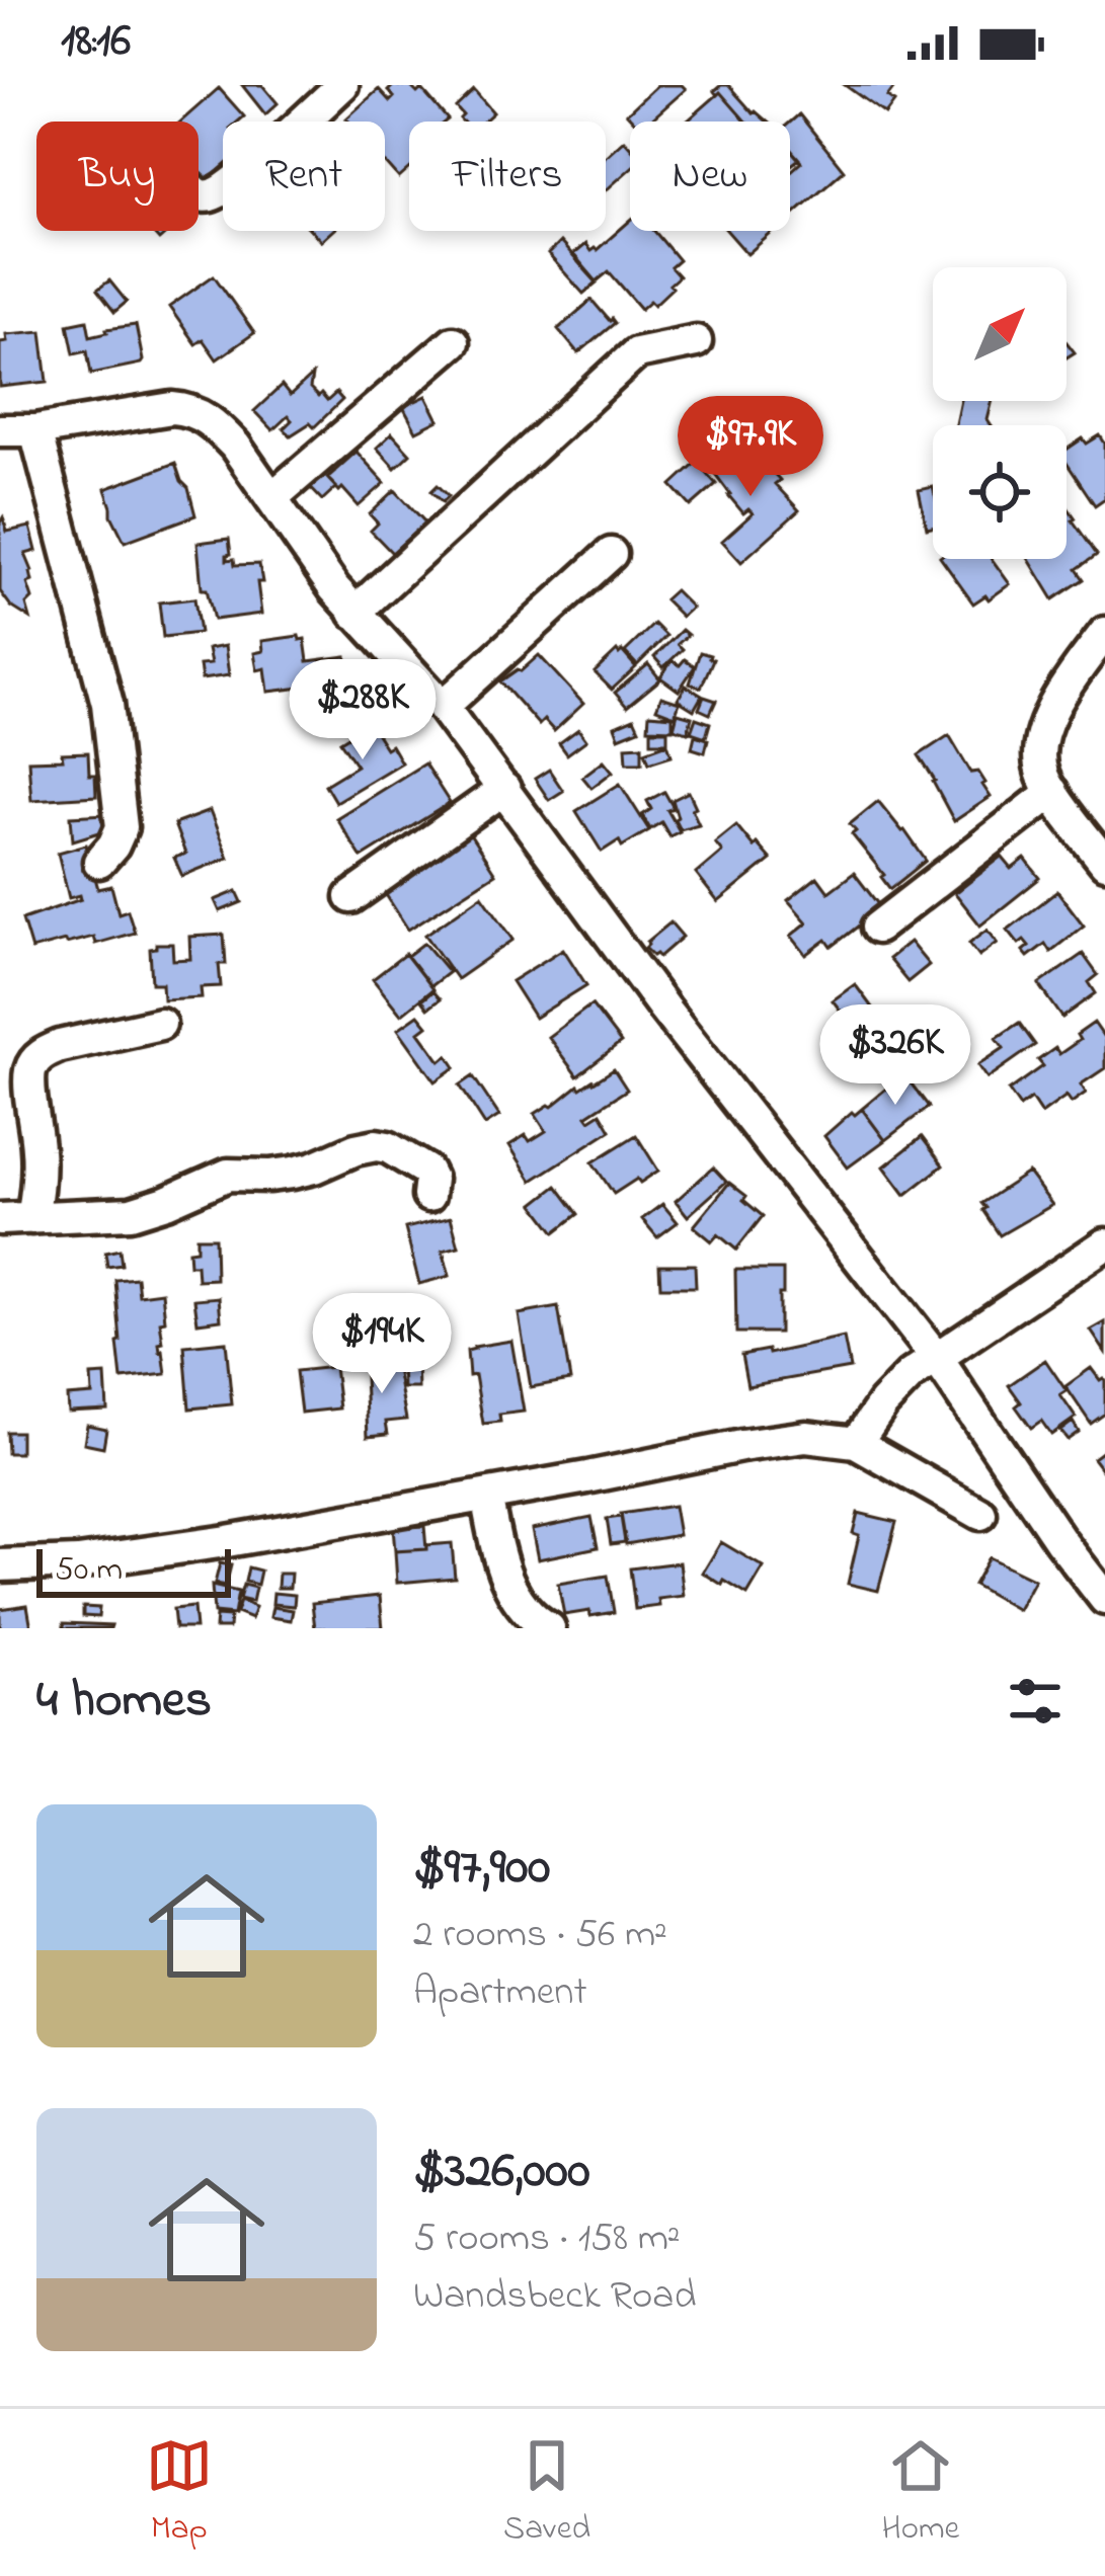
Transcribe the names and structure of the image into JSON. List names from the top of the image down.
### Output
{
  "scale_bar": "50 m",
  "north": "top right",
  "page": {
    "status": "18:16",
    "chip": [
      "Buy",
      "Rent",
      "Filters",
      "New"
    ],
    "price": [
      "$97.9K",
      "$288K",
      "$326K",
      "$194K"
    ],
    "scale": "50 m",
    "heading": "4 homes",
    "list": [
      {
        "name": "$97,900",
        "note": "2 rooms · 56 m² · Apartment"
      },
      {
        "name": "$326,000",
        "note": "5 rooms · 158 m² · Wandsbeck Road"
      }
    ],
    "tabs": ["Map", "Saved", "Home"]
  }
}
